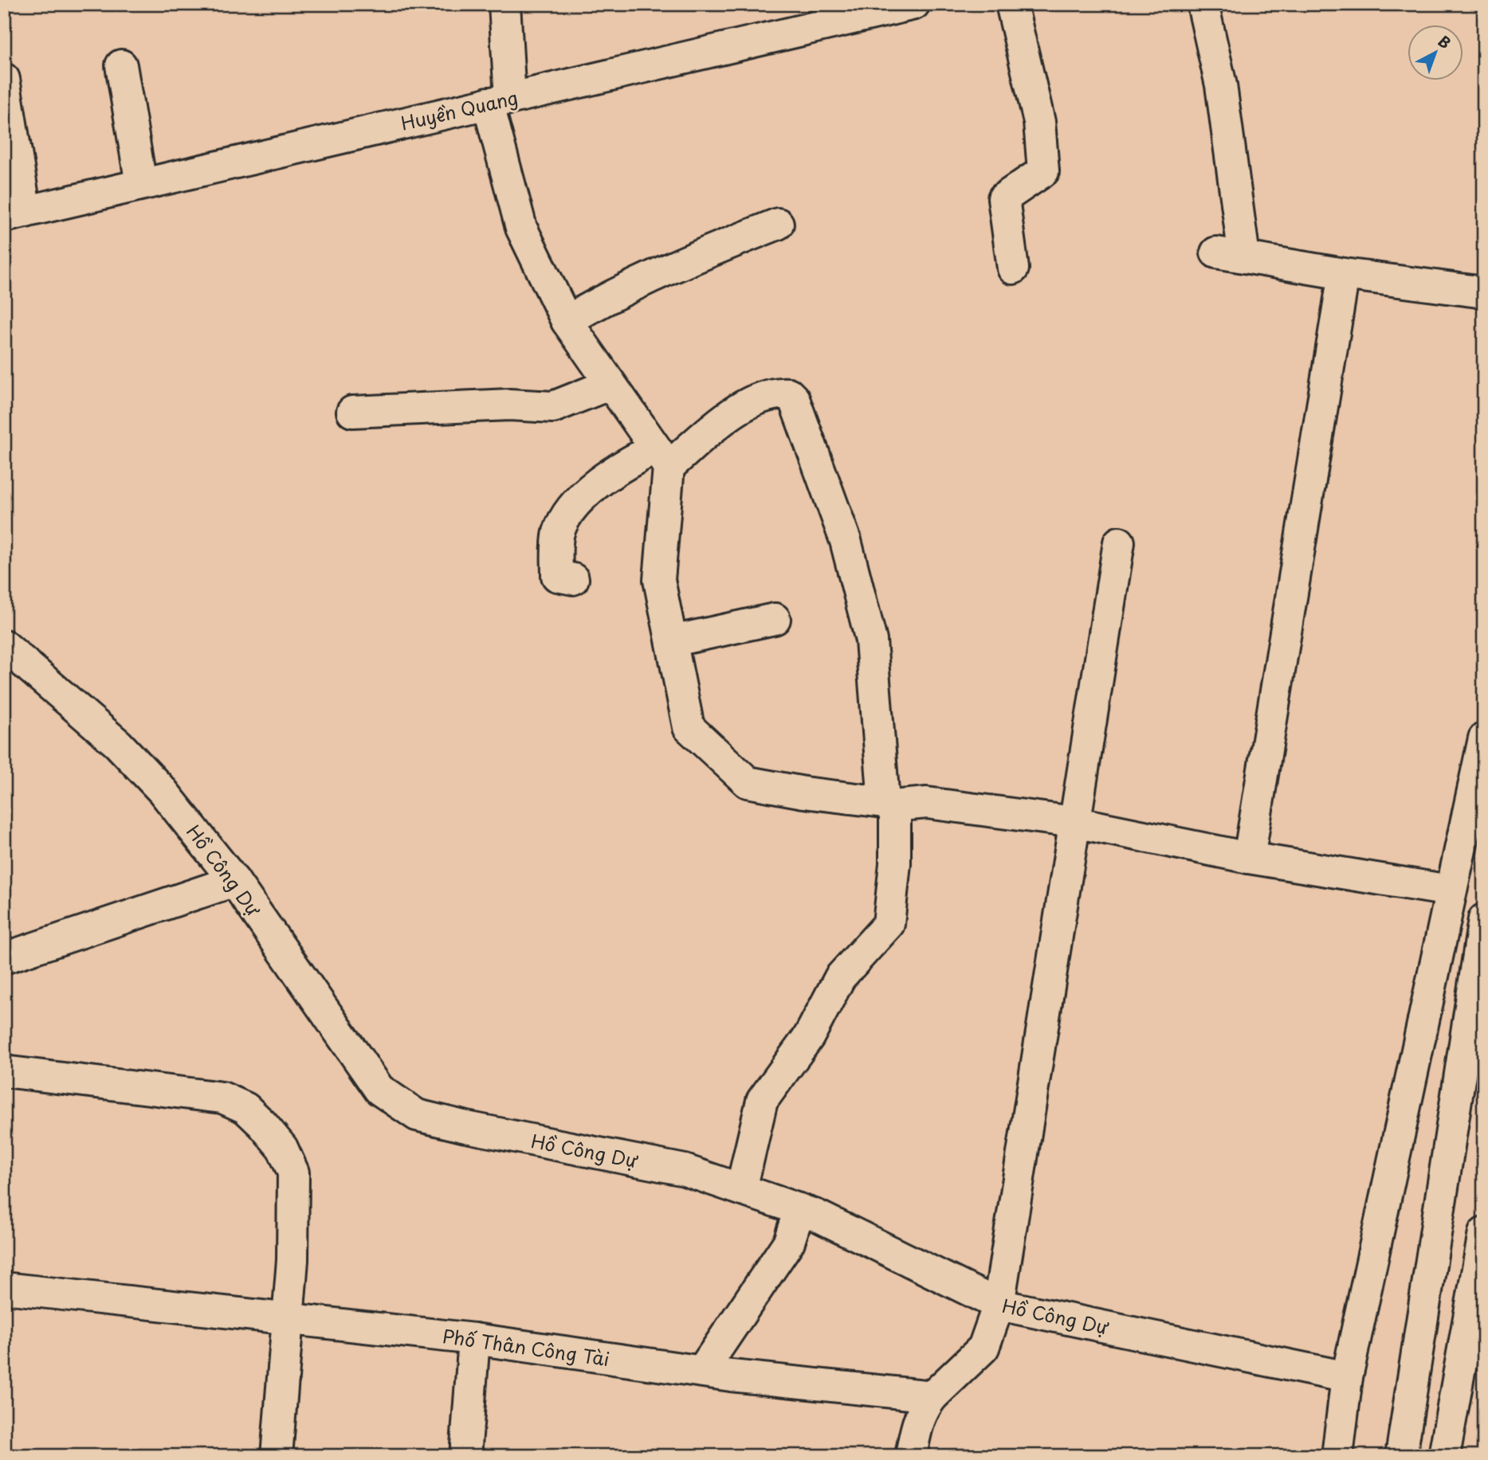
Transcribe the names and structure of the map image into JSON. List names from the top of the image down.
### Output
{
  "streets": {
    "street": ["Huyền Quang", "Hồ Công Dự", "Phố Thân Công Tài"]
  },
  "north": "top right"
}
